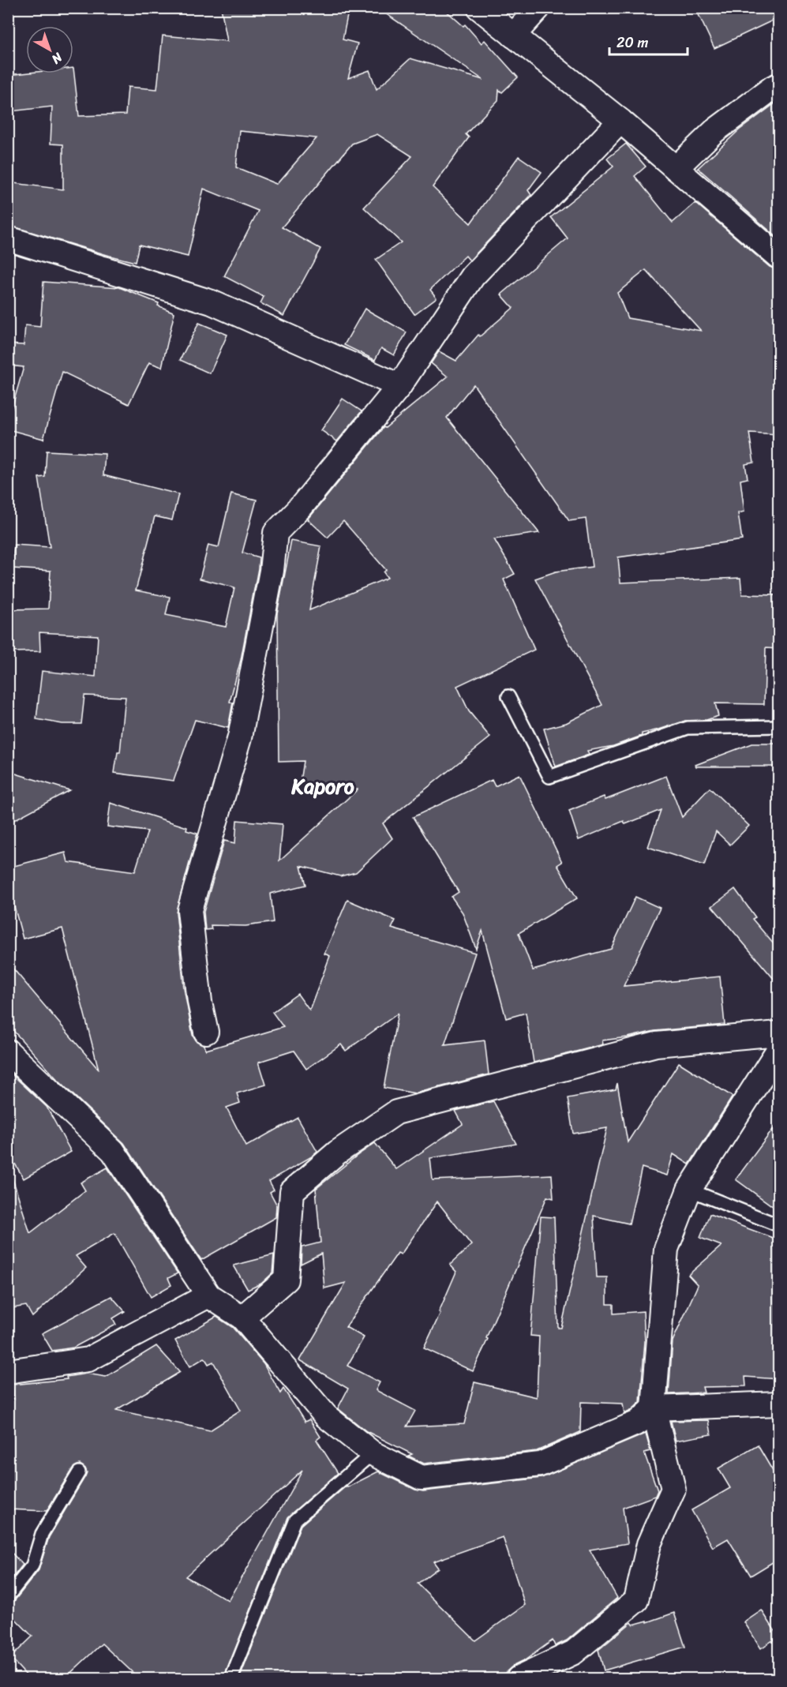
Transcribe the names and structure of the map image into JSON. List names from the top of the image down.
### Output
{
  "districts": ["Kaporo"],
  "scale_bar": "20 m",
  "north": "bottom right"
}
